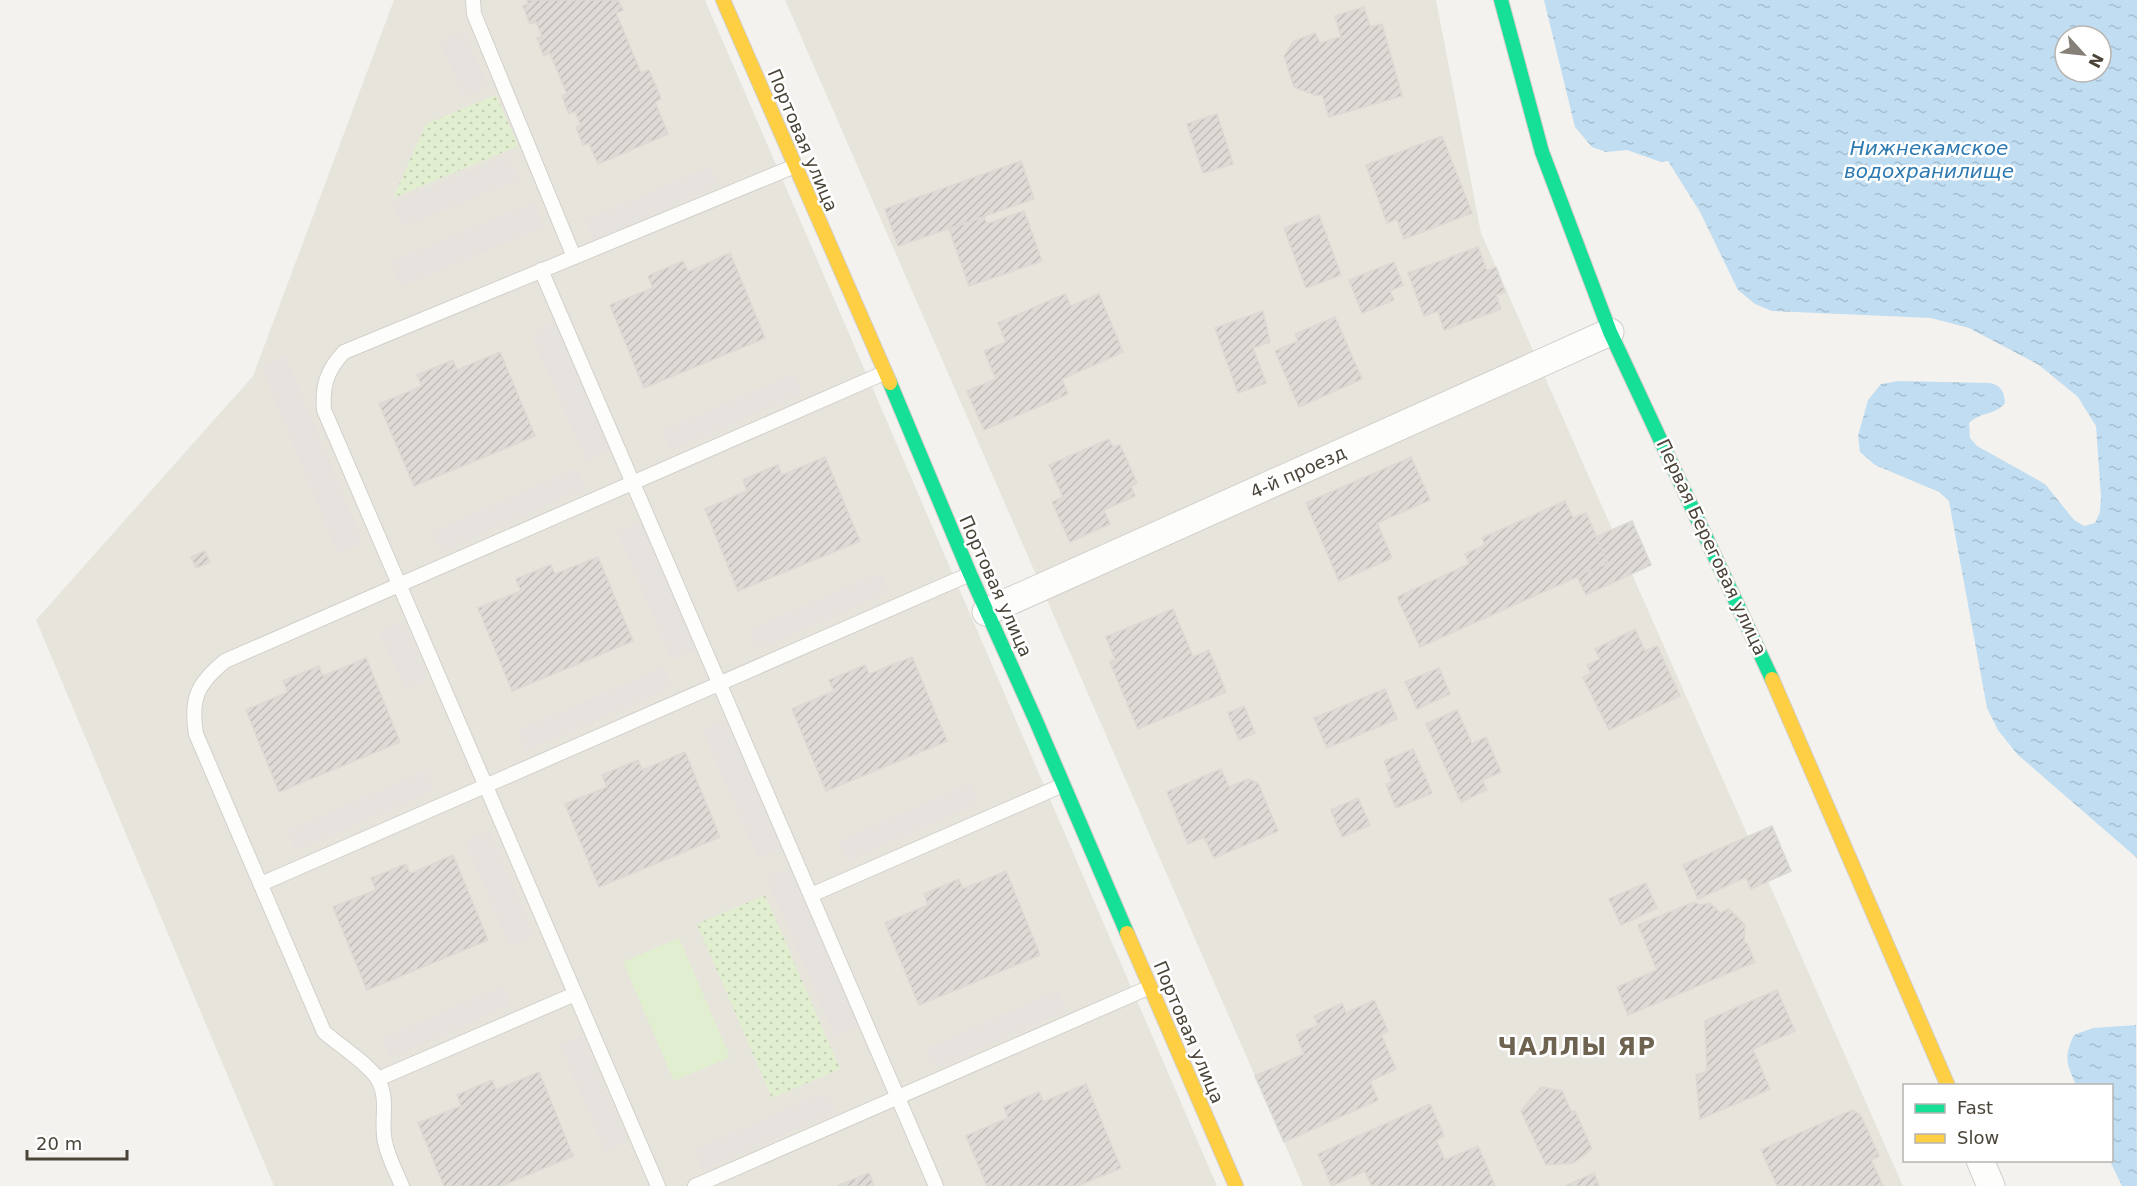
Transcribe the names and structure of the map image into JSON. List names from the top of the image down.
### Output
{
  "streets": {
    "street": ["Портовая улица", "4-й проезд", "Первая Береговая улица"]
  },
  "crossings": [
    ["Портовая улица", "4-й проезд"],
    ["4-й проезд", "Первая Береговая улица"]
  ],
  "districts": ["ЧАЛЛЫ ЯР"],
  "water": ["Нижнекамское водохранилище"],
  "legend": ["Fast", "Slow"],
  "scale_bar": "20 m",
  "north": "bottom right"
}
